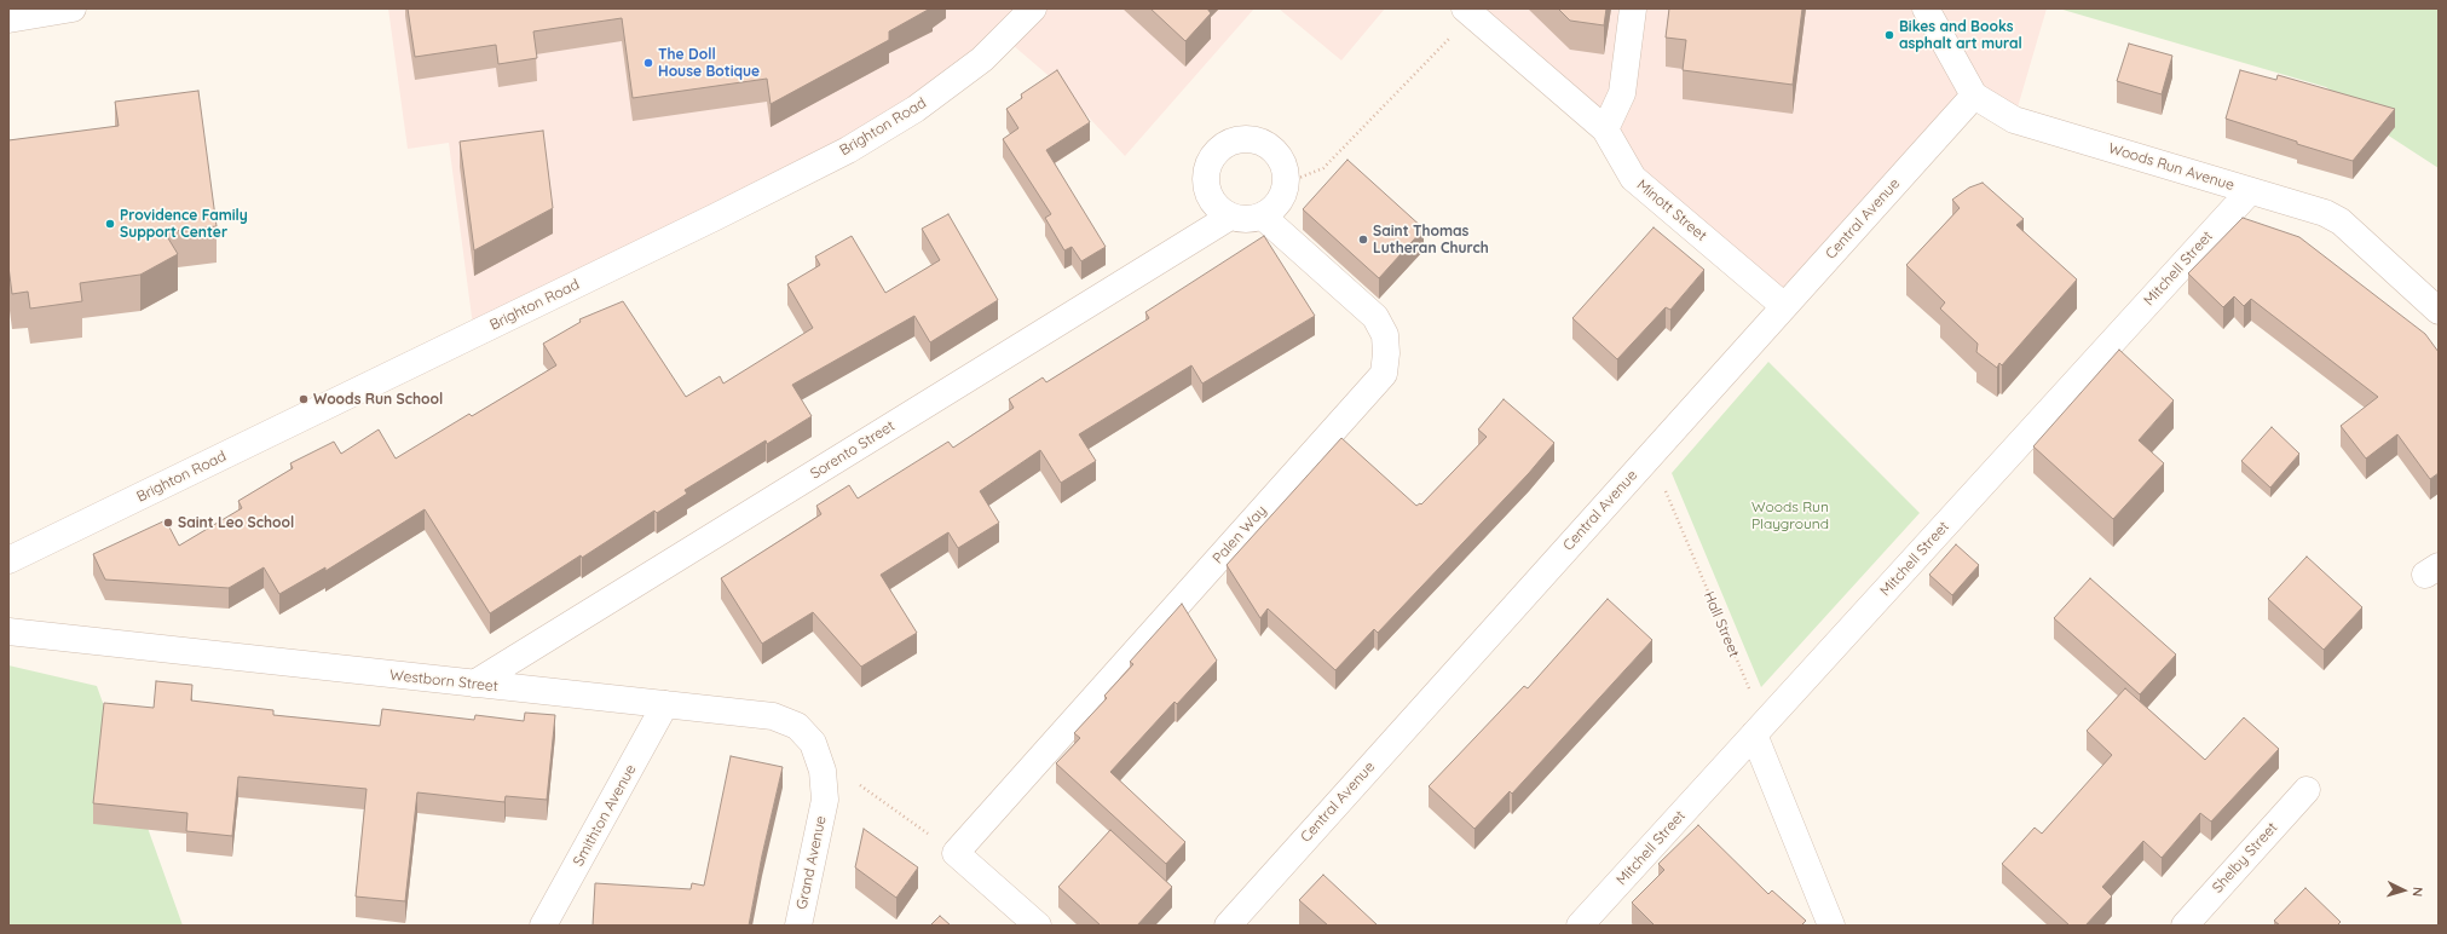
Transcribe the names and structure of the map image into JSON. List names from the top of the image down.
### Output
{
  "streets": {
    "street": [
      "Brighton Road",
      "Woods Run Avenue",
      "Minott Street",
      "Central Avenue",
      "Mitchell Street",
      "Sorento Street",
      "Palen Way",
      "Westborn Street",
      "Smithton Avenue",
      "Shelby Street",
      "Grand Avenue"
    ],
    "path": ["Hall Street"]
  },
  "crossings": [
    ["Woods Run Avenue", "Central Avenue"],
    ["Woods Run Avenue", "Mitchell Street"],
    ["Minott Street", "Central Avenue"],
    ["Mitchell Street", "Hall Street"],
    ["Sorento Street", "Palen Way"],
    ["Sorento Street", "Westborn Street"],
    ["Westborn Street", "Smithton Avenue"],
    ["Westborn Street", "Grand Avenue"]
  ],
  "parks": ["Woods Run Playground"],
  "places": [
    "Bikes and Books asphalt art mural",
    "The Doll House Botique",
    "Providence Family Support Center",
    "Saint Thomas Lutheran Church",
    "Woods Run School",
    "Saint Leo School"
  ],
  "north": "right"
}
